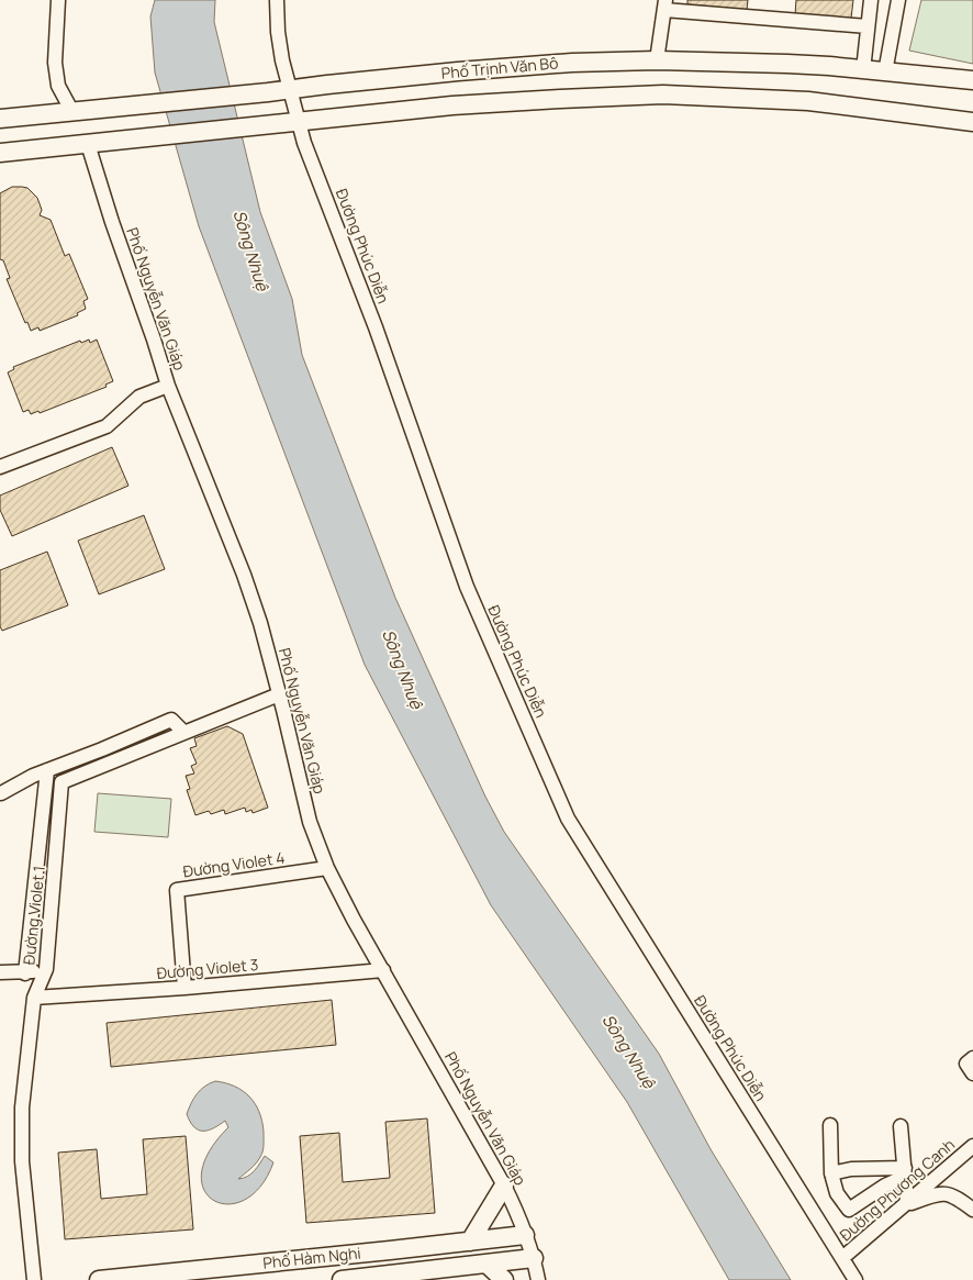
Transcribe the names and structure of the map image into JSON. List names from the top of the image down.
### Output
{
  "streets": {
    "main road": ["Phố Trịnh Văn Bô", "Phố Hàm Nghi"],
    "street": [
      "Đường Phúc Diễn",
      "Phố Nguyễn Văn Giáp",
      "Đường Violet 4",
      "Đường Violet 1",
      "Đường Violet 3",
      "Đường Phương Canh"
    ]
  },
  "crossings": [
    ["Phố Trịnh Văn Bô", "Đường Phúc Diễn"],
    ["Đường Phúc Diễn", "Đường Phương Canh"],
    ["Phố Nguyễn Văn Giáp", "Đường Violet 4"],
    ["Phố Nguyễn Văn Giáp", "Đường Violet 3"],
    ["Phố Nguyễn Văn Giáp", "Phố Hàm Nghi"],
    ["Đường Violet 4", "Đường Violet 3"],
    ["Đường Violet 1", "Đường Violet 3"]
  ],
  "water": ["Sông Nhuệ"]
}
